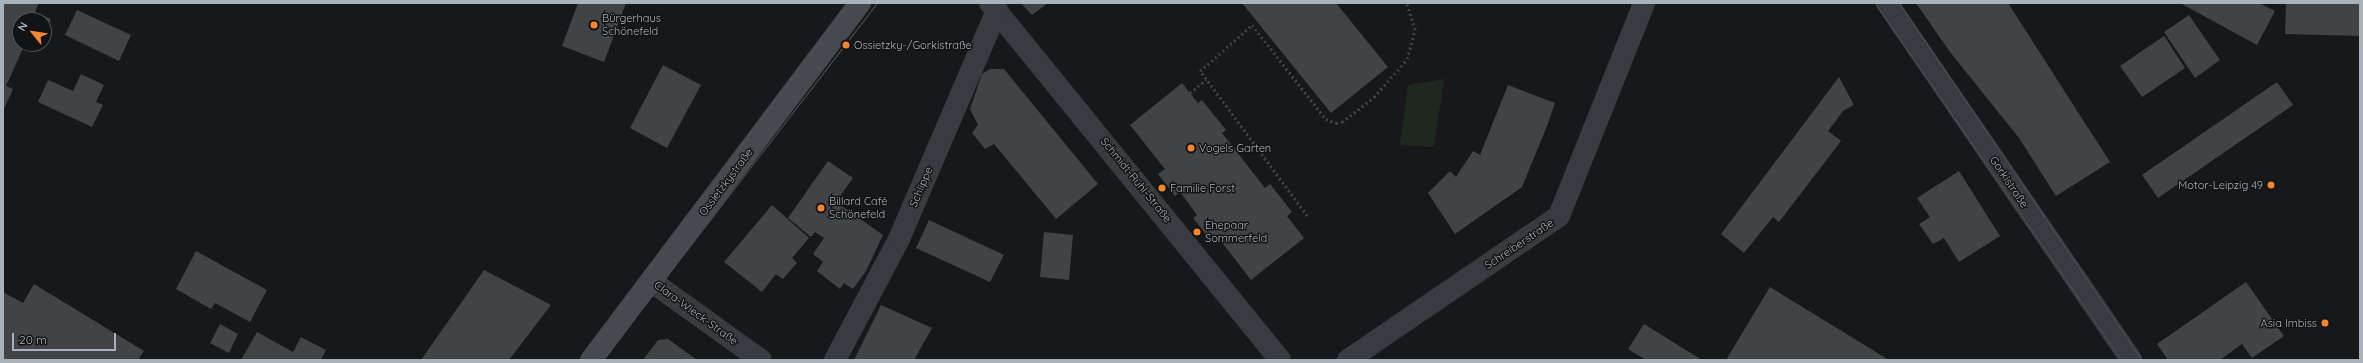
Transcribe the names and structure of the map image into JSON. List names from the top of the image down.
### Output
{
  "streets": {
    "main road": ["Ossietzkystraße"],
    "street": [
      "Schmidt-Rühl-Straße",
      "Gorkistraße",
      "Schlippe",
      "Schreiberstraße",
      "Clara-Wieck-Straße"
    ]
  },
  "crossings": [
    ["Schmidt-Rühl-Straße", "Schlippe"],
    ["Ossietzkystraße", "Clara-Wieck-Straße"]
  ],
  "places": [
    "Bürgerhaus Schönefeld",
    "Ossietzky-/Gorkistraße",
    "Vogels Garten",
    "Motor-Leipzig 49",
    "Familie Forst",
    "Billard Café Schönefeld",
    "Ehepaar Sommerfeld",
    "Asia Imbiss"
  ],
  "scale_bar": "20 m",
  "north": "top left"
}
